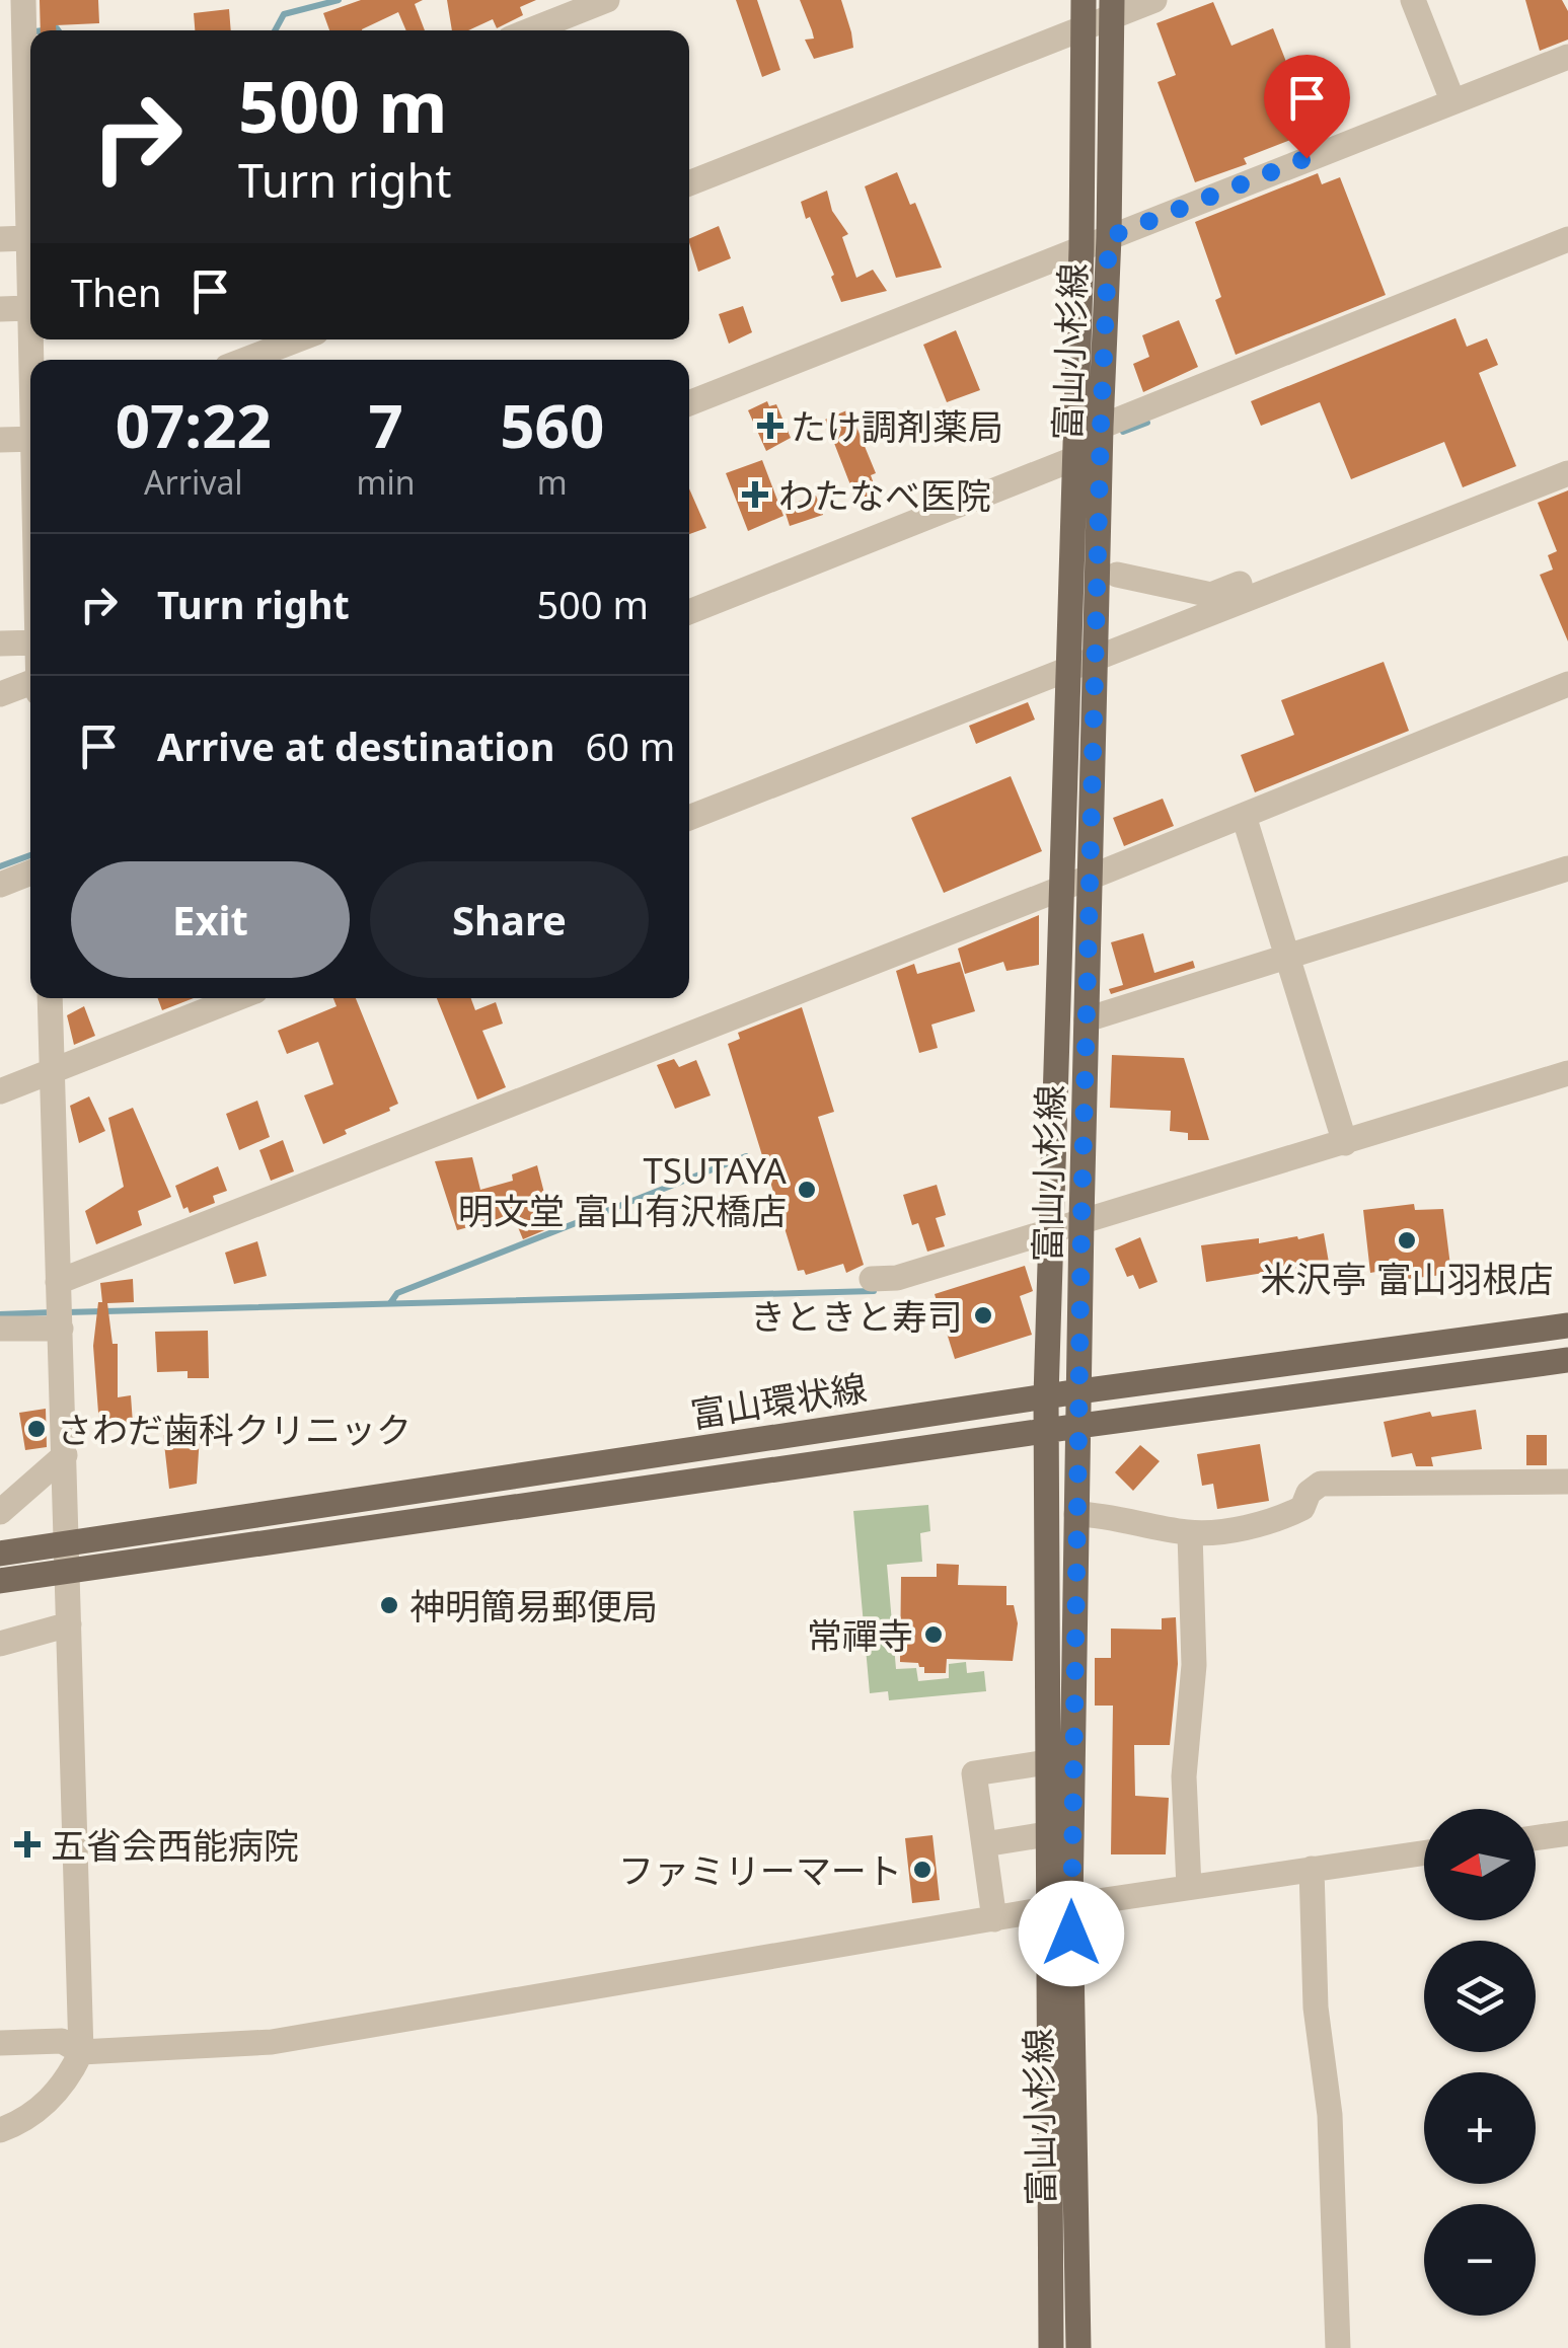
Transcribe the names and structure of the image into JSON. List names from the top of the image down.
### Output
{
  "streets": {
    "main road": ["富山小杉線", "富山環状線"]
  },
  "crossings": [
    ["富山小杉線", "富山環状線"]
  ],
  "places": {
    "health": ["たけ調剤薬局", "わたなべ医院", "五省会西能病院"],
    "other": [
      "TSUTAYA 明文堂 富山有沢橋店",
      "米沢亭 富山羽根店",
      "きときと寿司",
      "さわだ歯科クリニック",
      "神明簡易郵便局",
      "常禪寺",
      "ファミリーマート"
    ]
  },
  "north": "left",
  "page": {
    "turn": ["500 m", "Turn right"],
    "then": "Then",
    "eta": [
      "07:22",
      "Arrival",
      "7",
      "min",
      "560",
      "m"
    ],
    "list": [
      {
        "name": "Turn right",
        "value": "500 m"
      },
      {
        "name": "Arrive at destination",
        "value": "60 m"
      }
    ],
    "buttons": ["Exit", "Share"],
    "map_buttons": ["+", "−"]
  }
}
